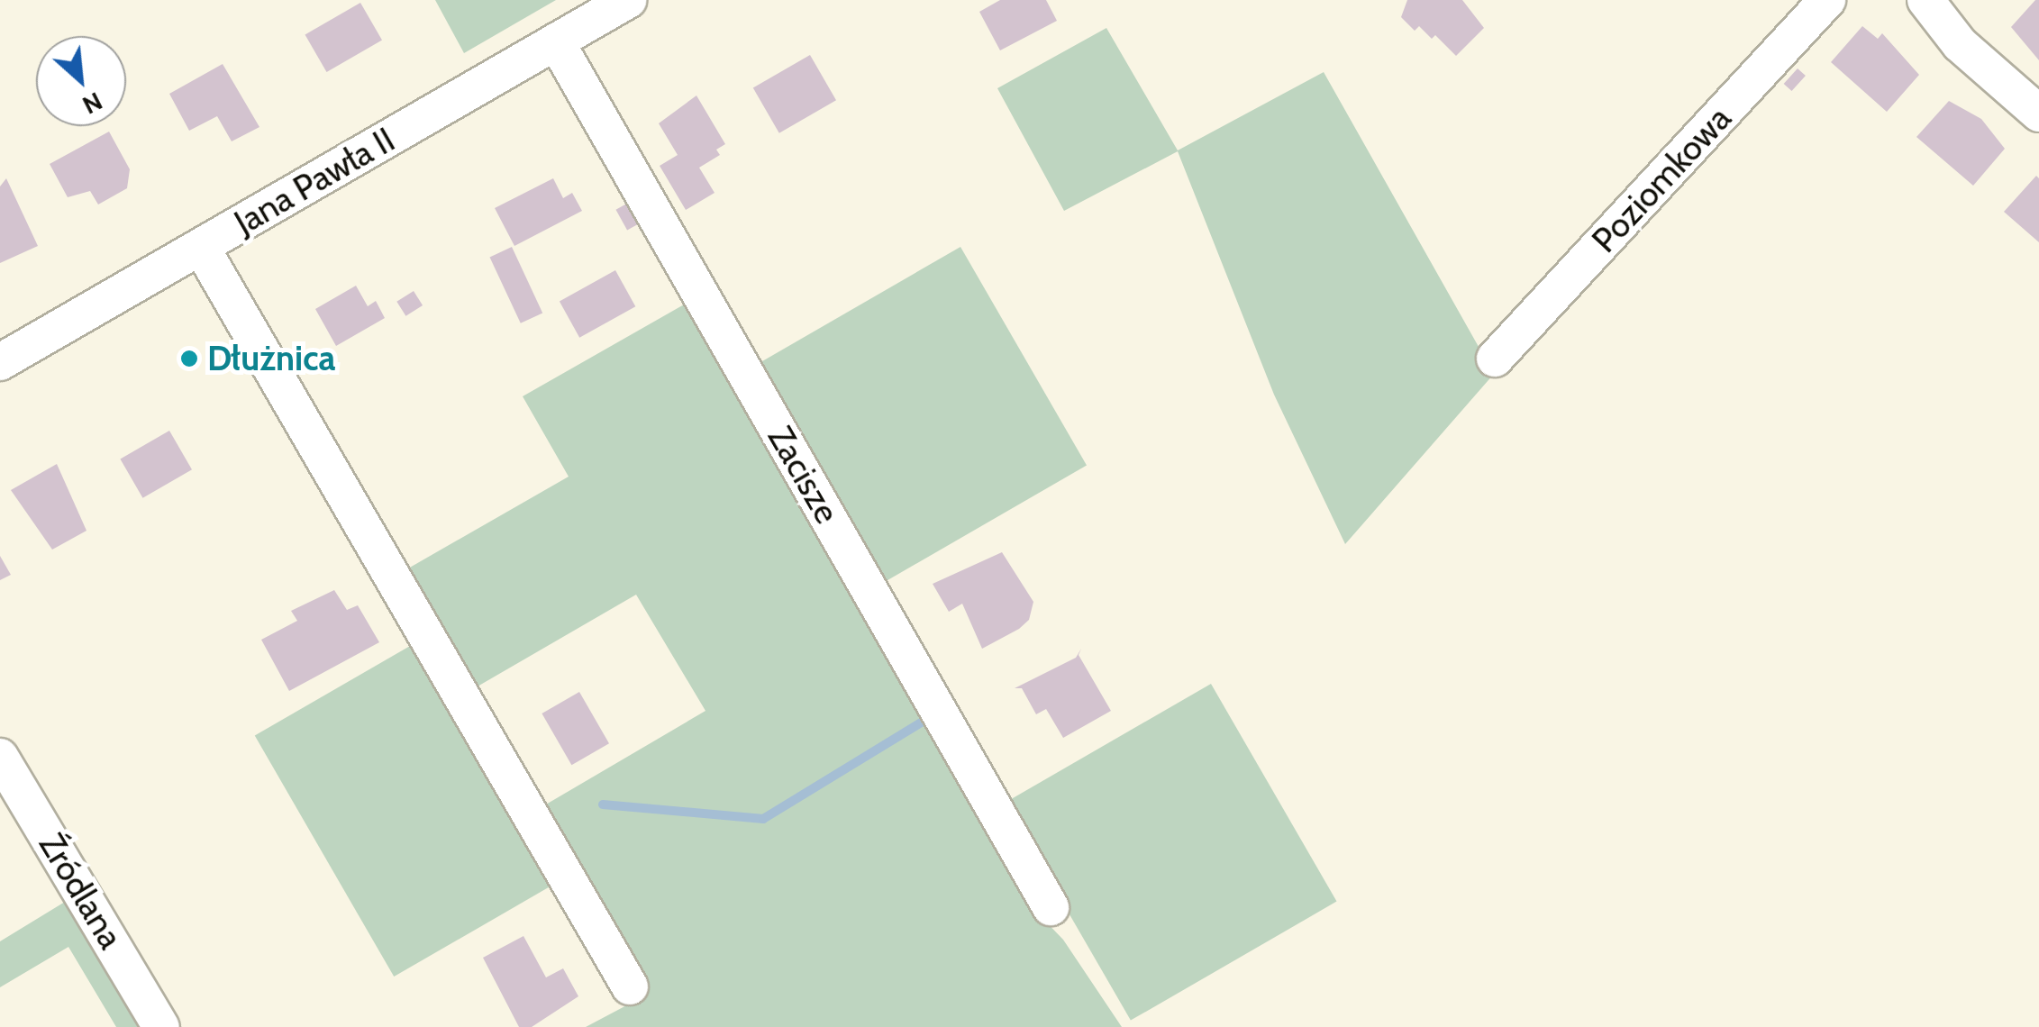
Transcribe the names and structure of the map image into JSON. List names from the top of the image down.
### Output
{
  "streets": {
    "street": [
      "Poziomkowa",
      "Jana Pawła II",
      "Zacisze",
      "Źródlana"
    ]
  },
  "crossings": [
    ["Jana Pawła II", "Zacisze"]
  ],
  "places": ["Dłużnica"],
  "north": "bottom right"
}
